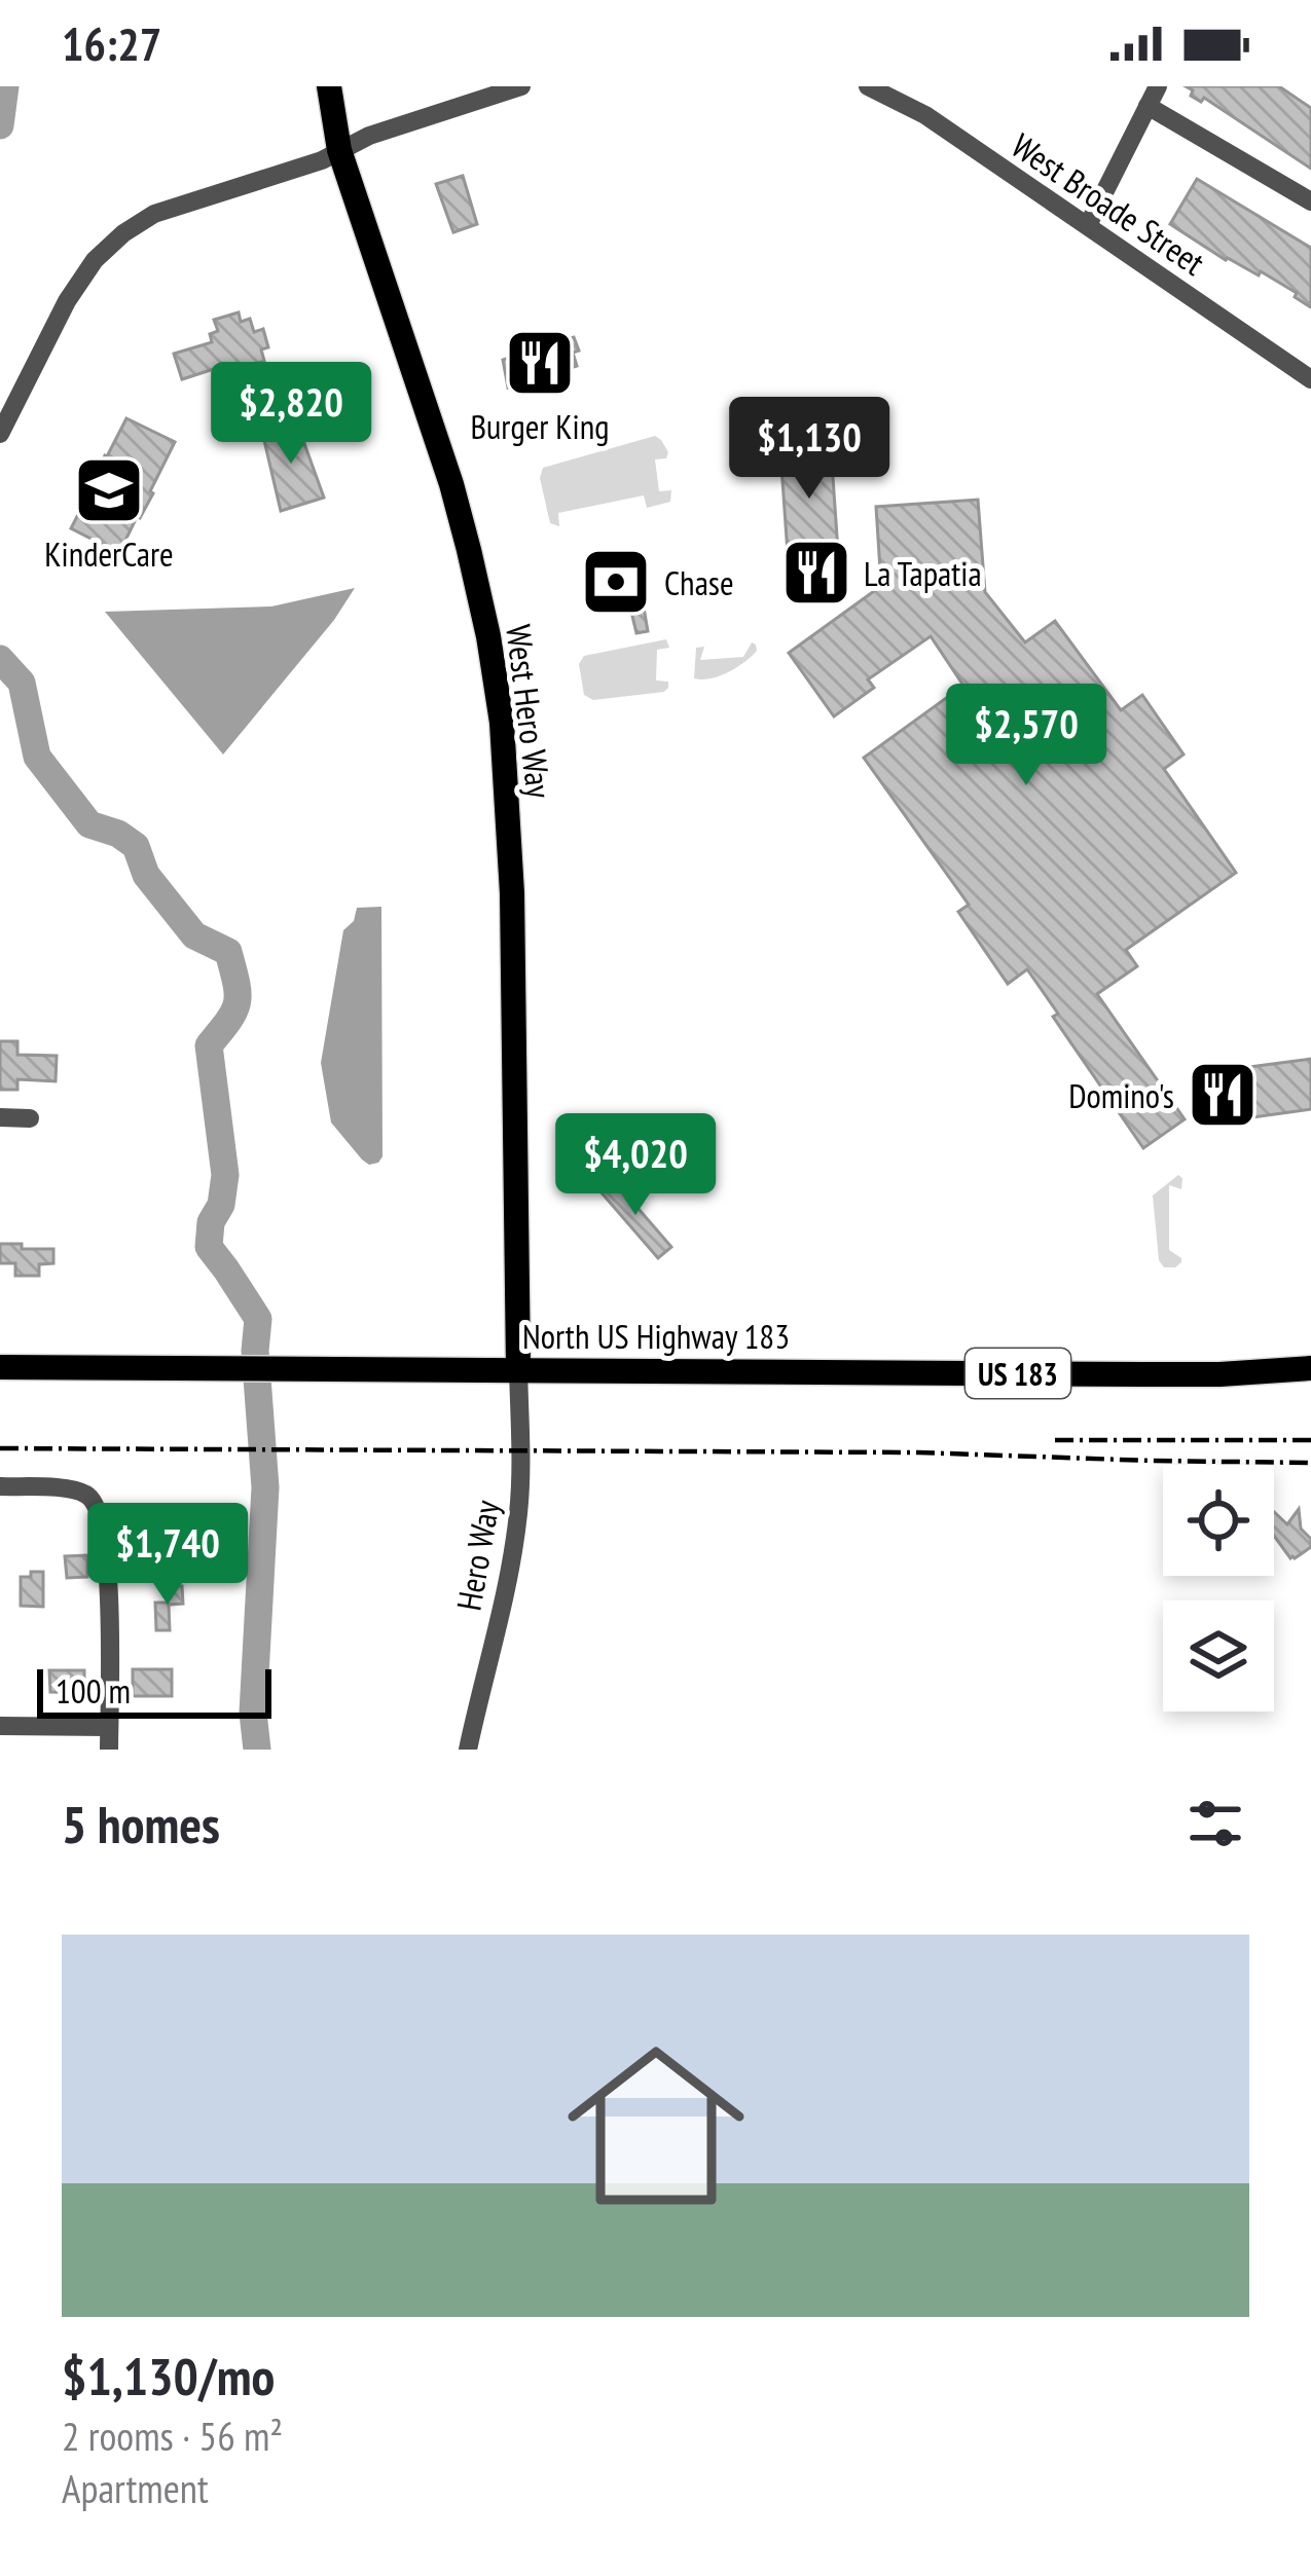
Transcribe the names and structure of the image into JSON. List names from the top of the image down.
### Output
{
  "streets": {
    "main road": ["West Hero Way", "North US Highway 183", "US 183"],
    "street": ["West Broade Street", "Hero Way"]
  },
  "crossings": [
    ["West Hero Way", "North US Highway 183"],
    ["West Hero Way", "Hero Way"],
    ["North US Highway 183", "Hero Way"]
  ],
  "places": {
    "restaurant": ["Burger King", "La Tapatia", "Domino's"],
    "school or university": ["KinderCare"],
    "bank": ["Chase"]
  },
  "scale_bar": "100 m",
  "page": {
    "status": "16:27",
    "price": [
      "$2,820",
      "$1,130",
      "$2,570",
      "$4,020",
      "$1,740"
    ],
    "scale": "100 m",
    "heading": "5 homes",
    "list": [
      {
        "name": "$1,130/mo",
        "note": "2 rooms · 56 m² · Apartment"
      }
    ]
  }
}
